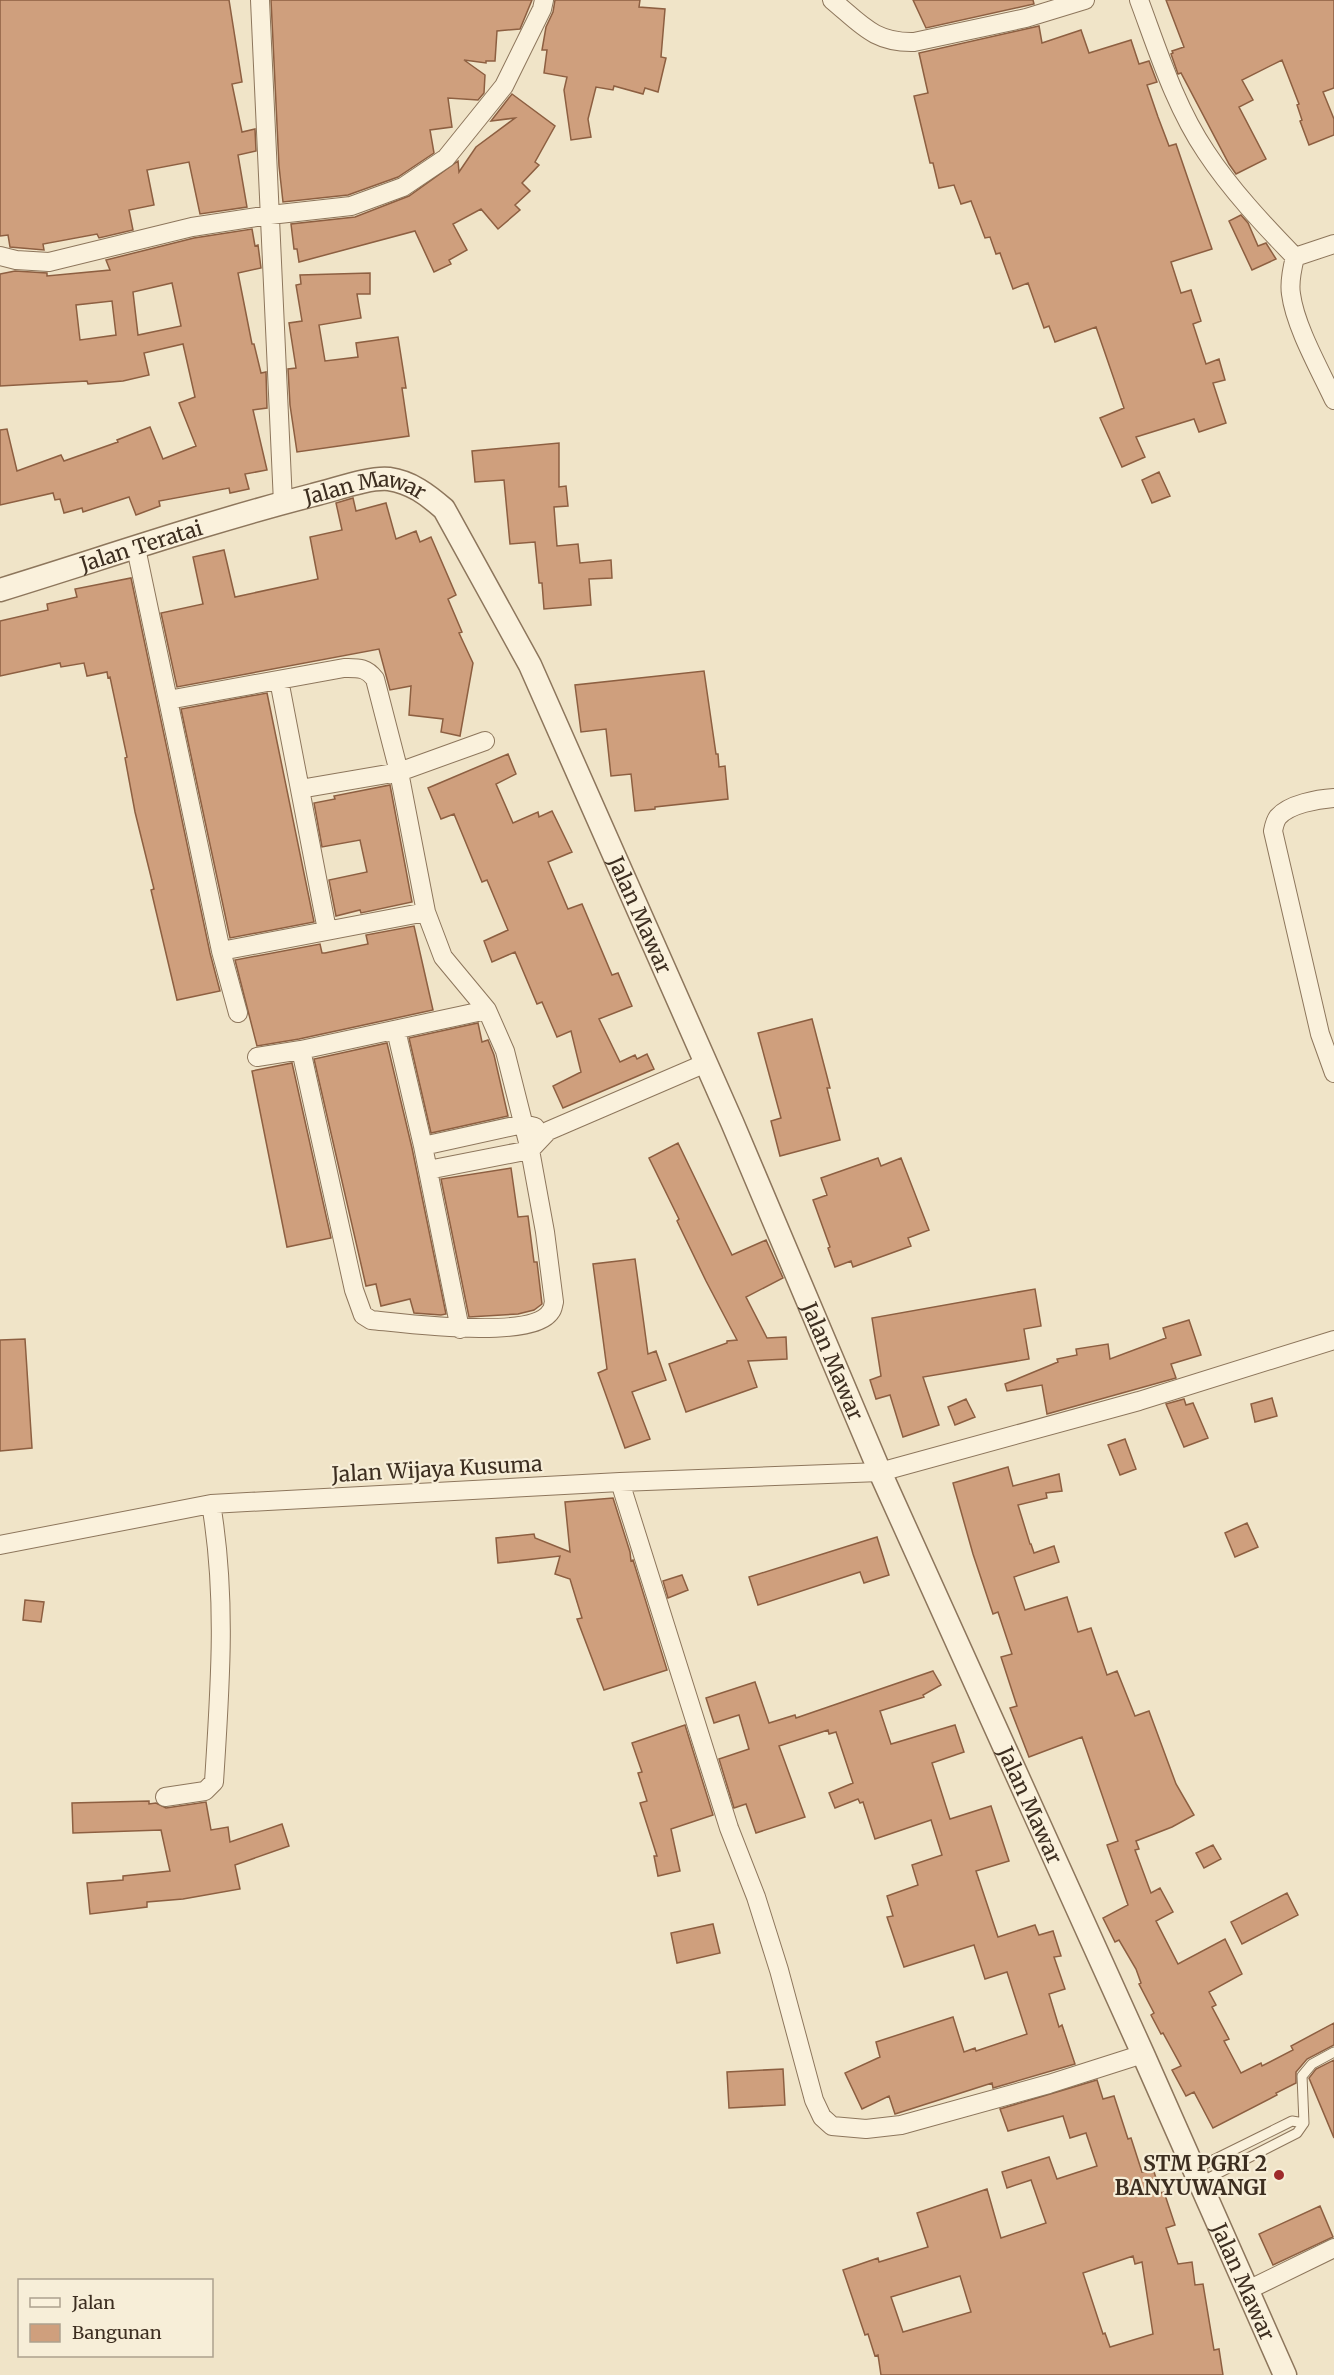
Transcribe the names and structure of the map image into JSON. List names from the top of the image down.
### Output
{
  "streets": {
    "street": ["Jalan Mawar", "Jalan Teratai", "Jalan Wijaya Kusuma"]
  },
  "crossings": [
    ["Jalan Mawar", "Jalan Teratai"],
    ["Jalan Mawar", "Jalan Wijaya Kusuma"]
  ],
  "places": ["STM PGRI 2 BANYUWANGI"],
  "legend": ["Jalan", "Bangunan"]
}
